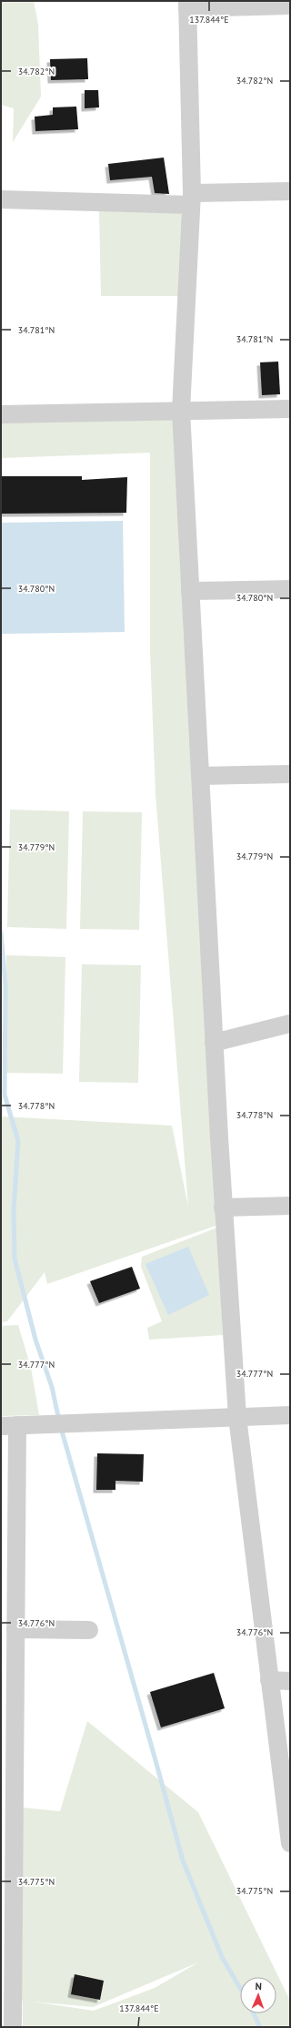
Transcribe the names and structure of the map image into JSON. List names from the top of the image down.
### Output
{
  "north": "top",
  "coordinates": [
    "137.844°E",
    "34.782°N",
    "34.781°N",
    "34.780°N",
    "34.779°N",
    "34.778°N",
    "34.777°N",
    "34.776°N",
    "34.775°N"
  ]
}
